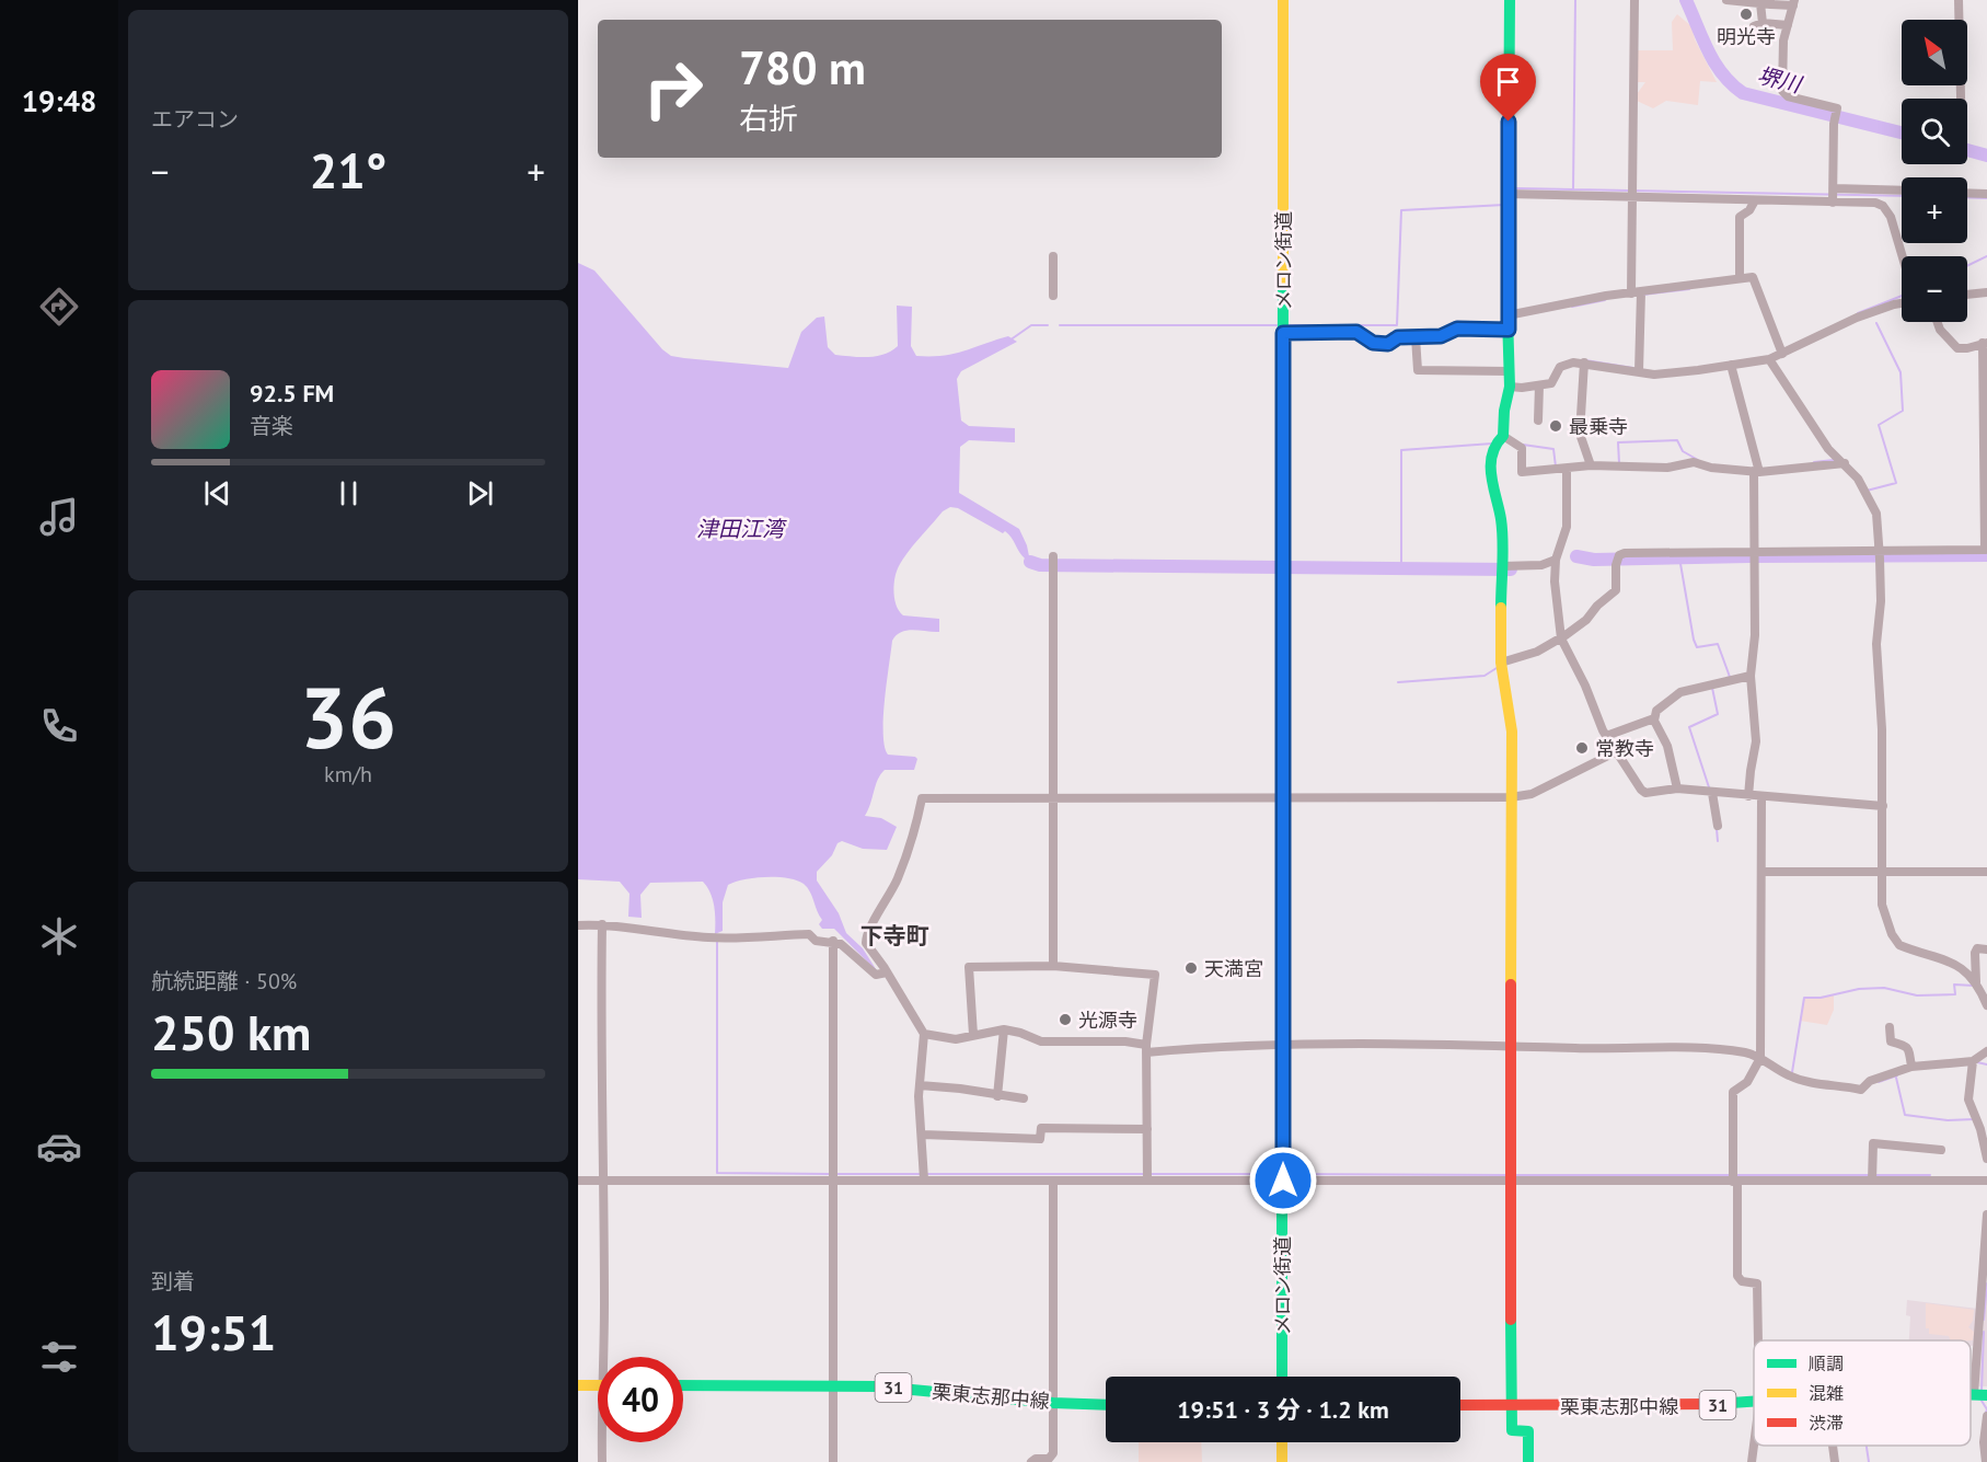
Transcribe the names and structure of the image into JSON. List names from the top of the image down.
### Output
{
  "streets": {
    "street": ["メロン街道", "31", "栗東志那中線"]
  },
  "districts": ["下寺町"],
  "water": ["堺川", "津田江湾"],
  "places": [
    "明光寺",
    "最乗寺",
    "常教寺",
    "天満宮",
    "光源寺"
  ],
  "legend": ["順調", "混雑", "渋滞"],
  "north": "top left",
  "page": {
    "tabs": "19:48",
    "tile": [
      "エアコン",
      ["36", "km/h"],
      ["航続距離 · 50%", "250 km"],
      ["到着", "19:51"]
    ],
    "map_buttons": ["+", "−"],
    "turn": ["780 m", "右折"],
    "heat": ["−", "21°", "+"],
    "song": ["92.5 FM", "音楽"],
    "limit": "40",
    "trip": "19:51 · 3 分 · 1.2 km"
  }
}
